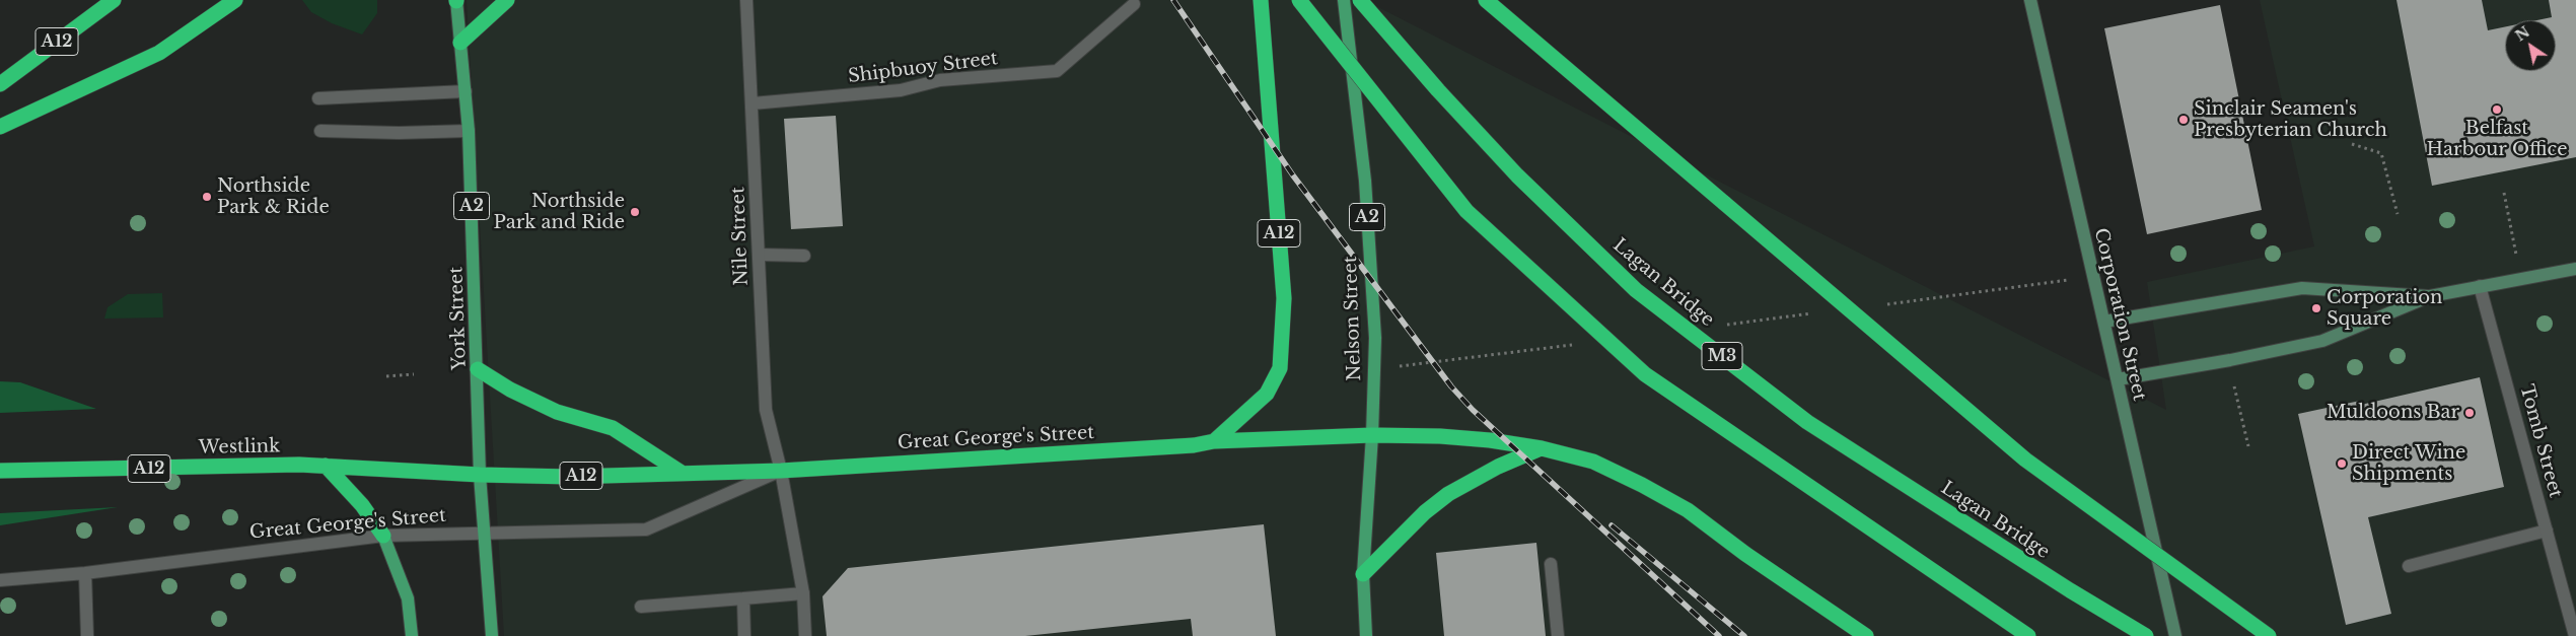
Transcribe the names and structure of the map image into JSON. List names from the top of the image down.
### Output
{
  "streets": {
    "highway": [
      "A12",
      "Lagan Bridge",
      "M3",
      "Great George's Street",
      "Westlink"
    ],
    "main road": ["A2", "York Street", "Nelson Street"],
    "street": [
      "Shipbuoy Street",
      "Nile Street",
      "Corporation Street",
      "Tomb Street"
    ]
  },
  "crossings": [
    ["A12", "Nelson Street"],
    ["A12", "Great George's Street"],
    ["Shipbuoy Street", "Nile Street"],
    ["Nile Street", "Great George's Street"],
    ["York Street", "Great George's Street"],
    ["York Street", "Westlink"],
    ["Great George's Street", "Westlink"]
  ],
  "places": [
    "Belfast Harbour Office",
    "Sinclair Seamen's Presbyterian Church",
    "Northside Park & Ride",
    "Northside Park and Ride",
    "Corporation Square",
    "Muldoons Bar",
    "Direct Wine Shipments"
  ],
  "north": "top left"
}
